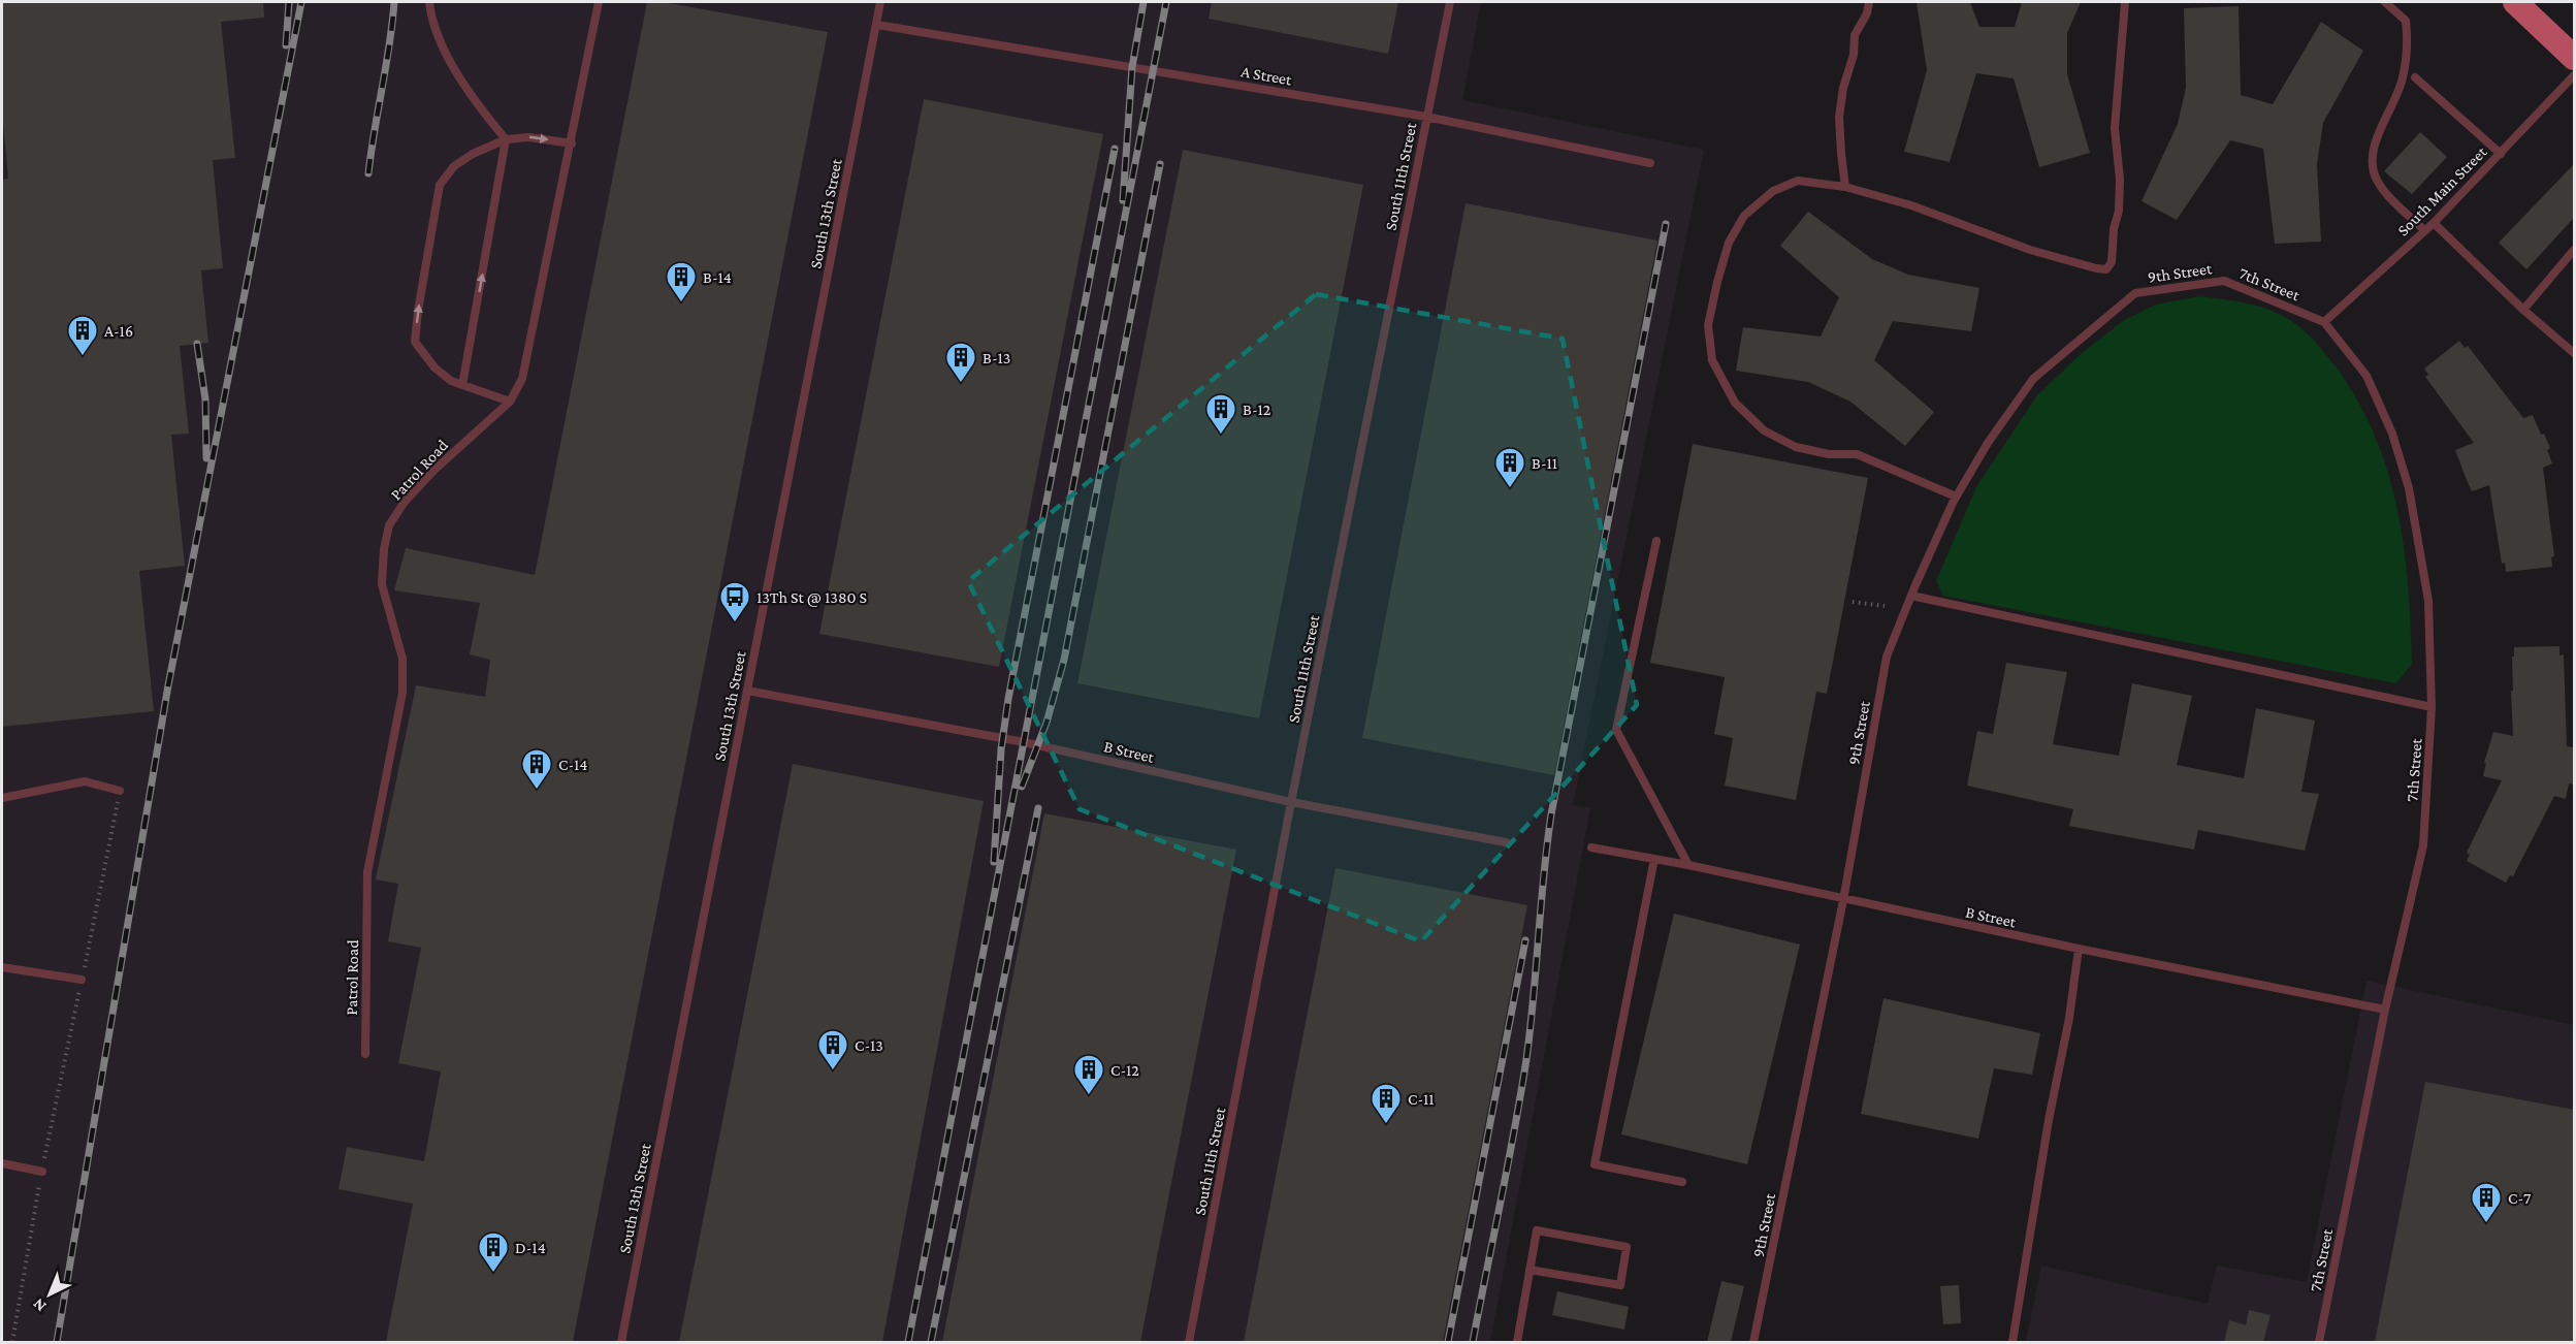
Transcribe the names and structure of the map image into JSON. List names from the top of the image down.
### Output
{
  "streets": {
    "lane": [
      "A Street",
      "South 11th Street",
      "South Main Street",
      "South 13th Street",
      "9th Street",
      "7th Street",
      "Patrol Road",
      "B Street"
    ]
  },
  "crossings": [
    ["A Street", "South 11th Street"],
    ["A Street", "South 13th Street"],
    ["South 11th Street", "B Street"],
    ["South Main Street", "7th Street"],
    ["South 13th Street", "B Street"],
    ["9th Street", "7th Street"],
    ["9th Street", "B Street"],
    ["7th Street", "B Street"]
  ],
  "places": {
    "building": [
      "B-14",
      "A-16",
      "B-13",
      "B-12",
      "B-11",
      "C-14",
      "C-13",
      "C-12",
      "C-11",
      "C-7",
      "D-14"
    ],
    "bus stop": ["13Th St @ 1380 S"]
  },
  "north": "bottom left"
}
